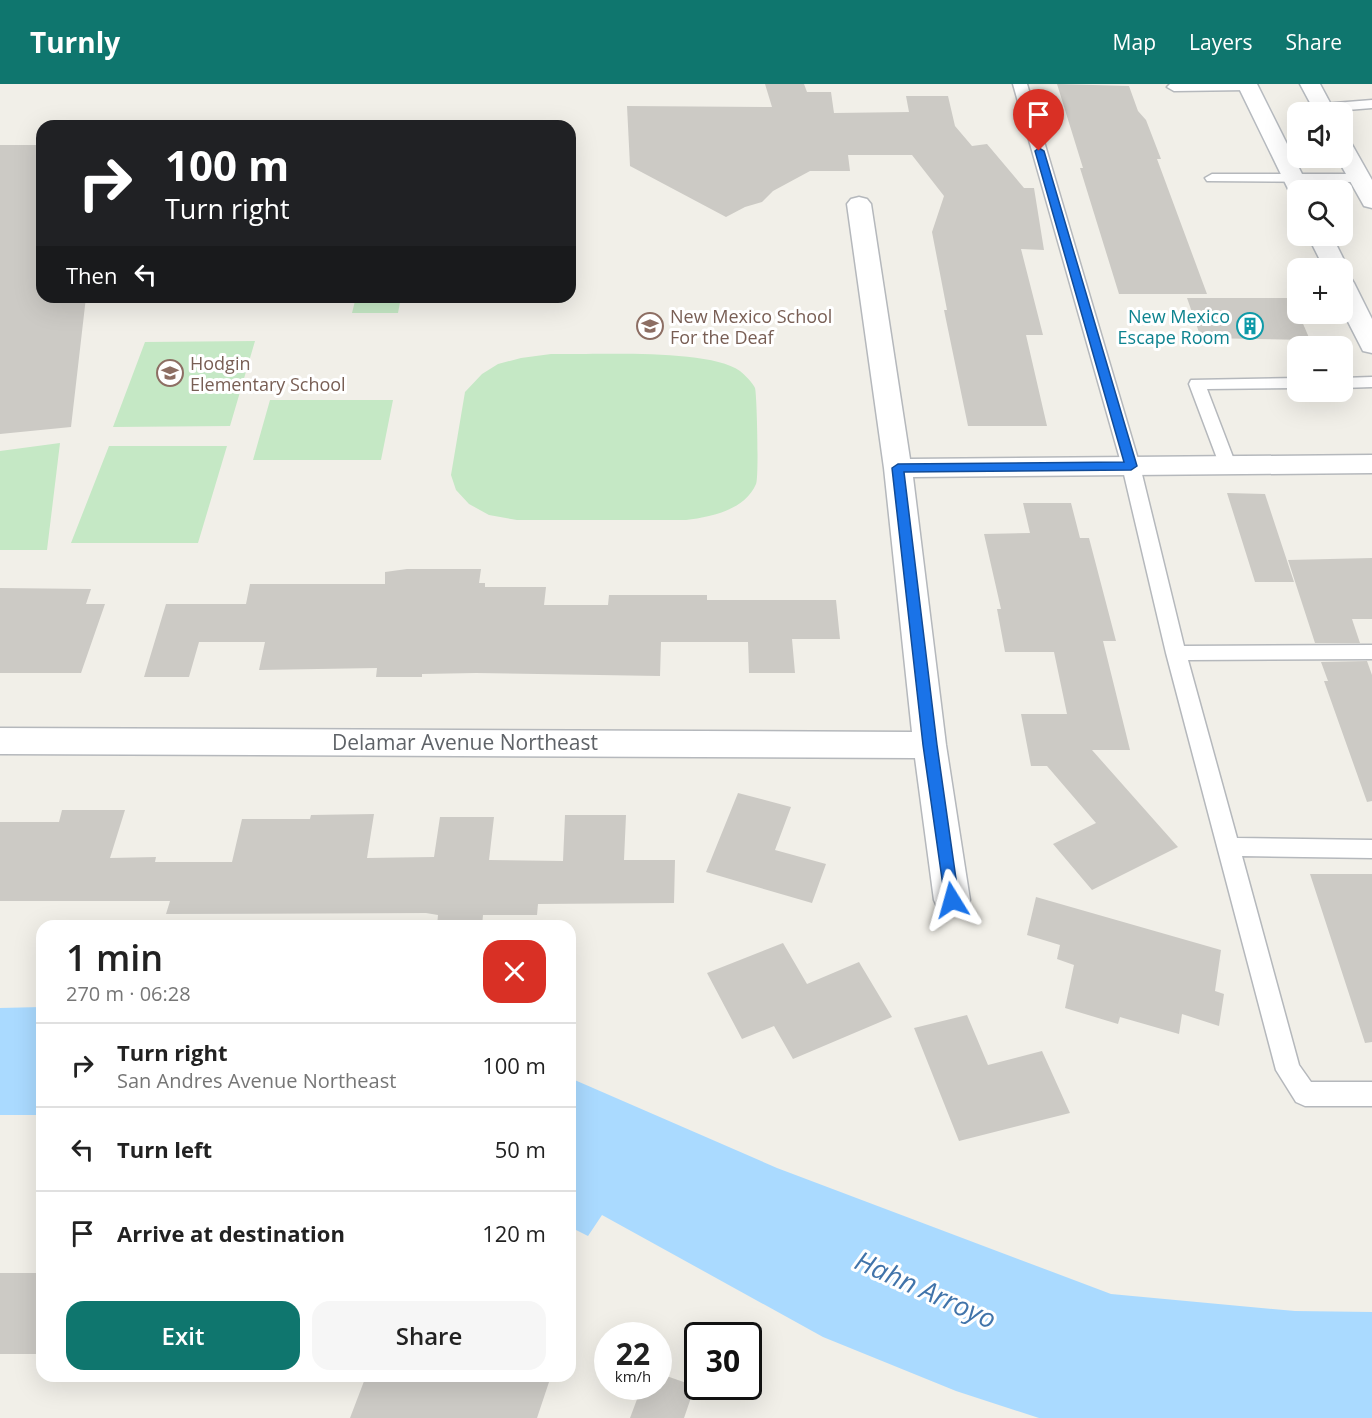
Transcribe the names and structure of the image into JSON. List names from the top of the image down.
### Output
{
  "streets": {
    "street": ["Delamar Avenue Northeast"]
  },
  "water": ["Hahn Arroyo"],
  "places": {
    "school or university": ["New Mexico School For the Deaf", "Hodgin Elementary School"],
    "building": ["New Mexico Escape Room"]
  },
  "page": {
    "header": "Turnly",
    "nav": ["Map", "Layers", "Share"],
    "map_buttons": ["+", "−"],
    "turn": ["100 m", "Turn right"],
    "then": "Then",
    "heading": ["1 min", "270 m · 06:28"],
    "list": [
      {
        "name": "Turn right",
        "note": "San Andres Avenue Northeast",
        "value": "100 m"
      },
      {
        "name": "Turn left",
        "value": "50 m"
      },
      {
        "name": "Arrive at destination",
        "value": "120 m"
      }
    ],
    "buttons": ["Exit", "Share"],
    "speed": "22 km/h",
    "limit": "30"
  }
}
